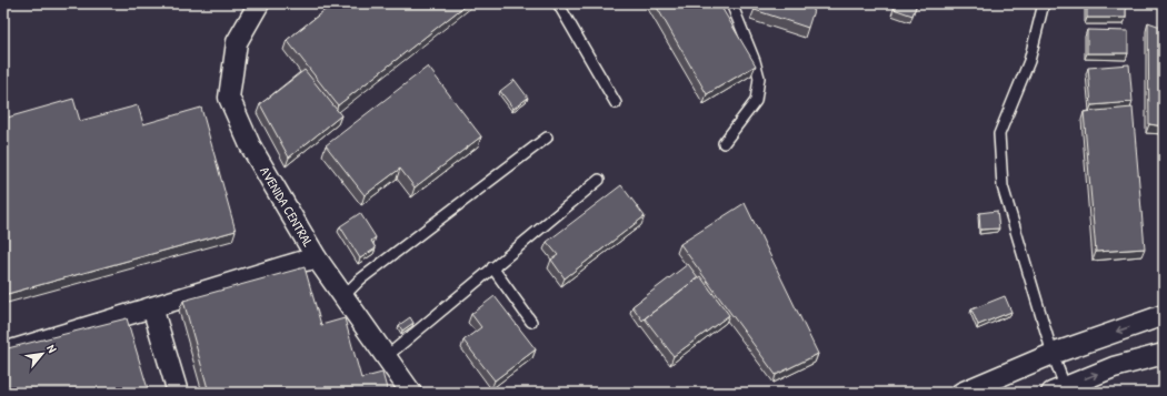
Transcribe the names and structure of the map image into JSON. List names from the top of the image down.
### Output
{
  "streets": {
    "street": ["AVENIDA CENTRAL"]
  },
  "north": "top right"
}
